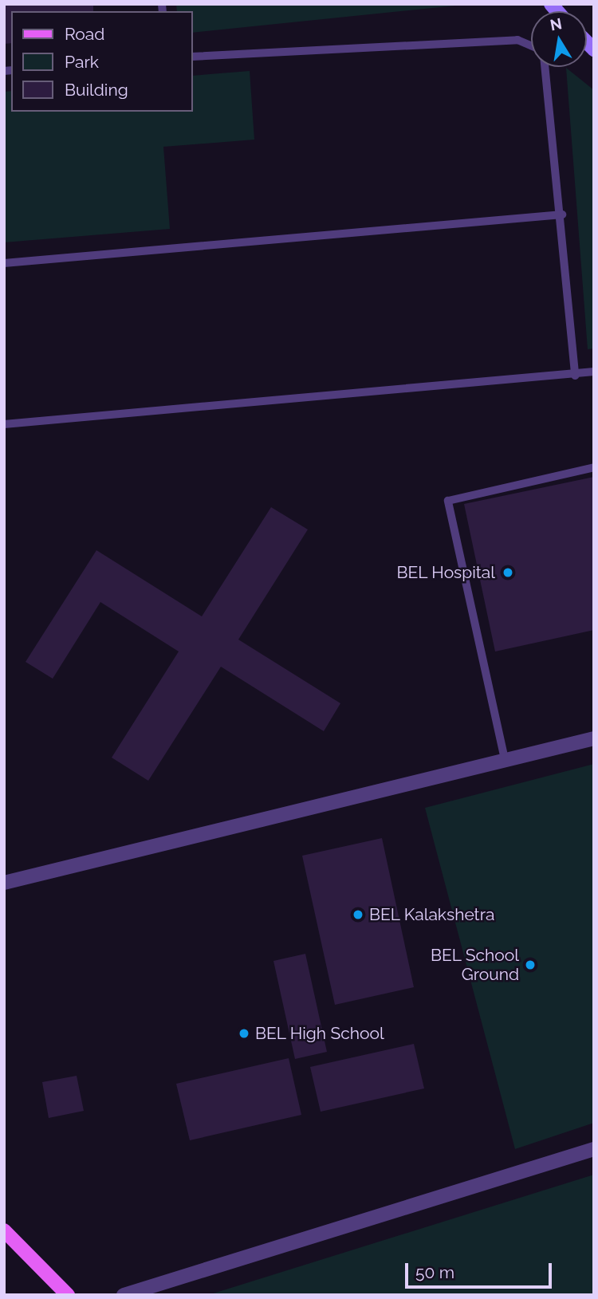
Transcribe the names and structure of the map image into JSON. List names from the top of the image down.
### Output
{
  "places": [
    "BEL Hospital",
    "BEL Kalakshetra",
    "BEL School Ground",
    "BEL High School"
  ],
  "legend": ["Road", "Park", "Building"],
  "scale_bar": "50 m",
  "north": "top"
}
